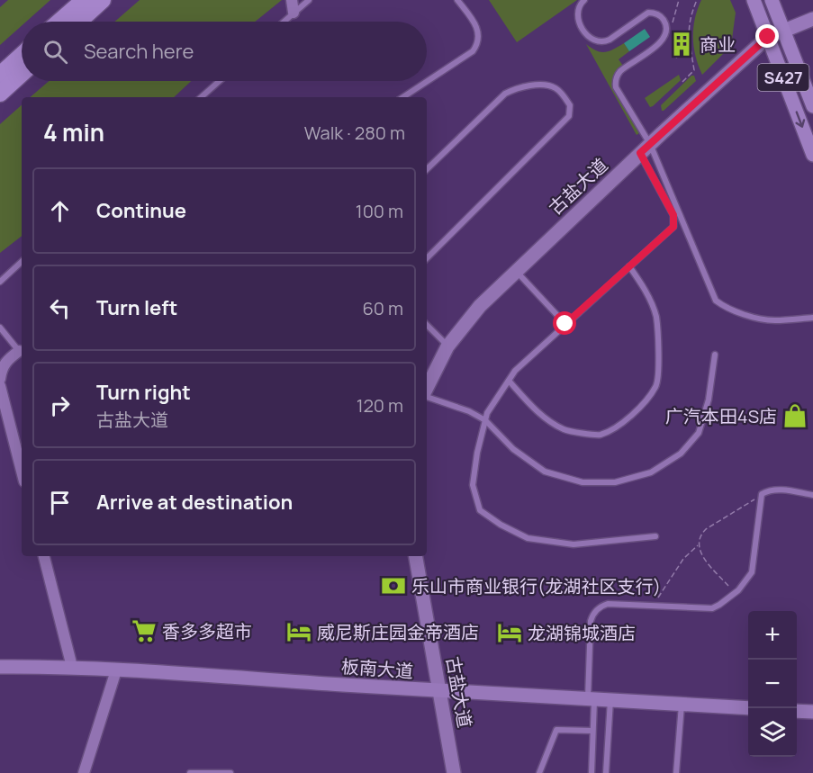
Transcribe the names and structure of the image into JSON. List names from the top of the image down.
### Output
{
  "streets": {
    "main road": ["S427", "板南大道"],
    "street": ["古盐大道"]
  },
  "crossings": [
    ["S427", "古盐大道"],
    ["古盐大道", "板南大道"]
  ],
  "places": {
    "building": ["商业"],
    "shop": ["广汽本田4S店"],
    "bank": ["乐山市商业银行(龙湖社区支行)"],
    "supermarket": ["香多多超市"],
    "hotel": ["威尼斯庄园金帝酒店", "龙湖锦城酒店"]
  },
  "page": {
    "search": "Search here",
    "heading": ["4 min", "Walk · 280 m"],
    "list": [
      ["Continue", "100 m"],
      ["Turn left", "60 m"],
      ["Turn right", "古盐大道", "120 m"],
      "Arrive at destination"
    ],
    "map_buttons": ["+", "−"]
  }
}
